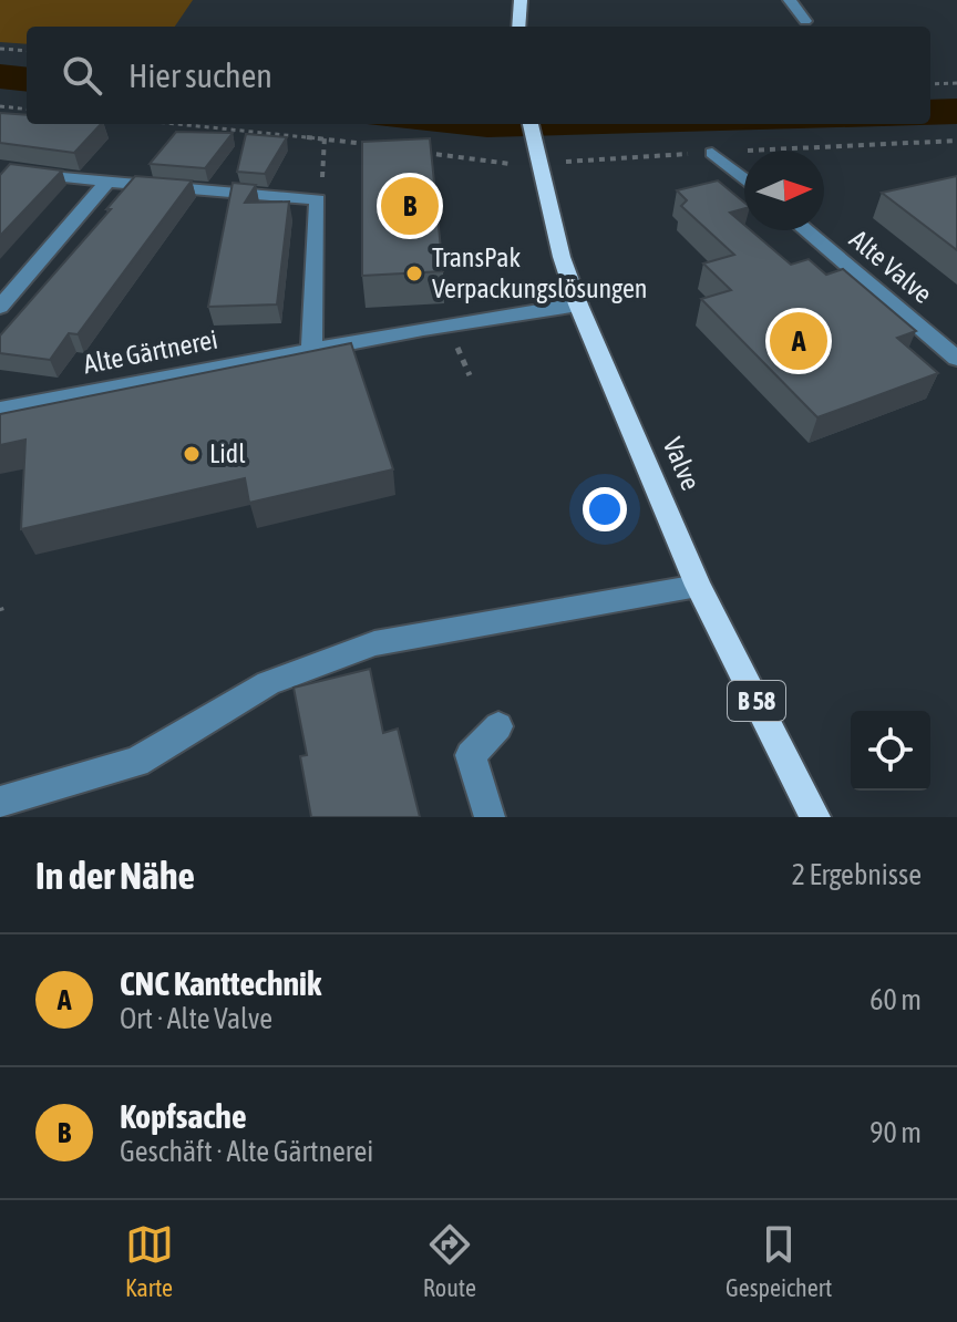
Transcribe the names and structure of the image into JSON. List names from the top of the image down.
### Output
{
  "streets": {
    "main road": ["Valve", "B 58"],
    "street": ["Alte Valve", "Alte Gärtnerei"]
  },
  "crossings": [
    ["Alte Gärtnerei", "Valve"]
  ],
  "places": ["TransPak Verpackungslösungen", "Lidl"],
  "north": "right",
  "page": {
    "search": "Hier suchen",
    "pins": ["B", "A"],
    "heading": ["In der Nähe", "2 Ergebnisse"],
    "list": [
      {
        "mark": "A",
        "name": "CNC Kanttechnik",
        "note": "Ort · Alte Valve",
        "value": "60 m"
      },
      {
        "mark": "B",
        "name": "Kopfsache",
        "note": "Geschäft · Alte Gärtnerei",
        "value": "90 m"
      }
    ],
    "nav": ["Karte", "Route", "Gespeichert"]
  }
}
